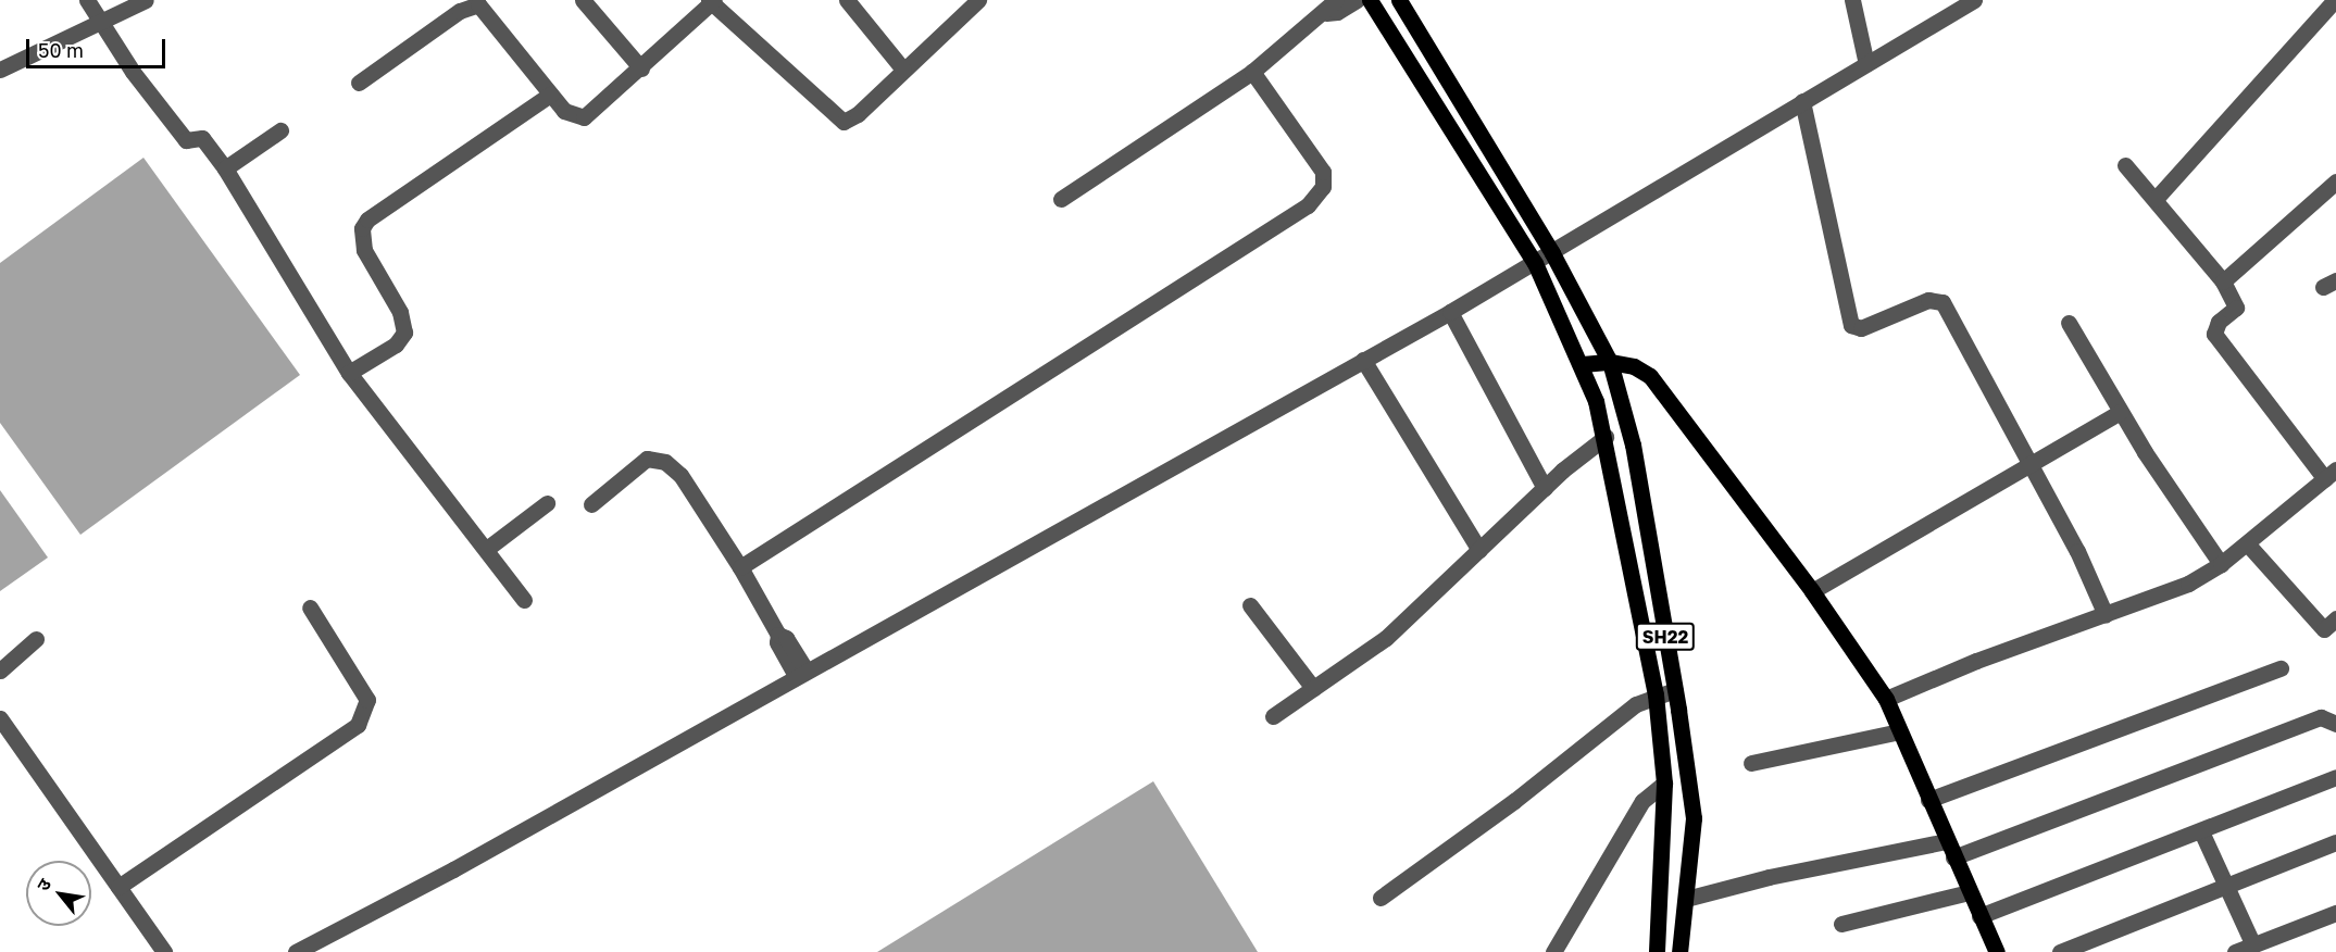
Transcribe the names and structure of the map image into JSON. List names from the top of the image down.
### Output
{
  "streets": {
    "main road": ["SH22"]
  },
  "scale_bar": "50 m",
  "north": "top left"
}
